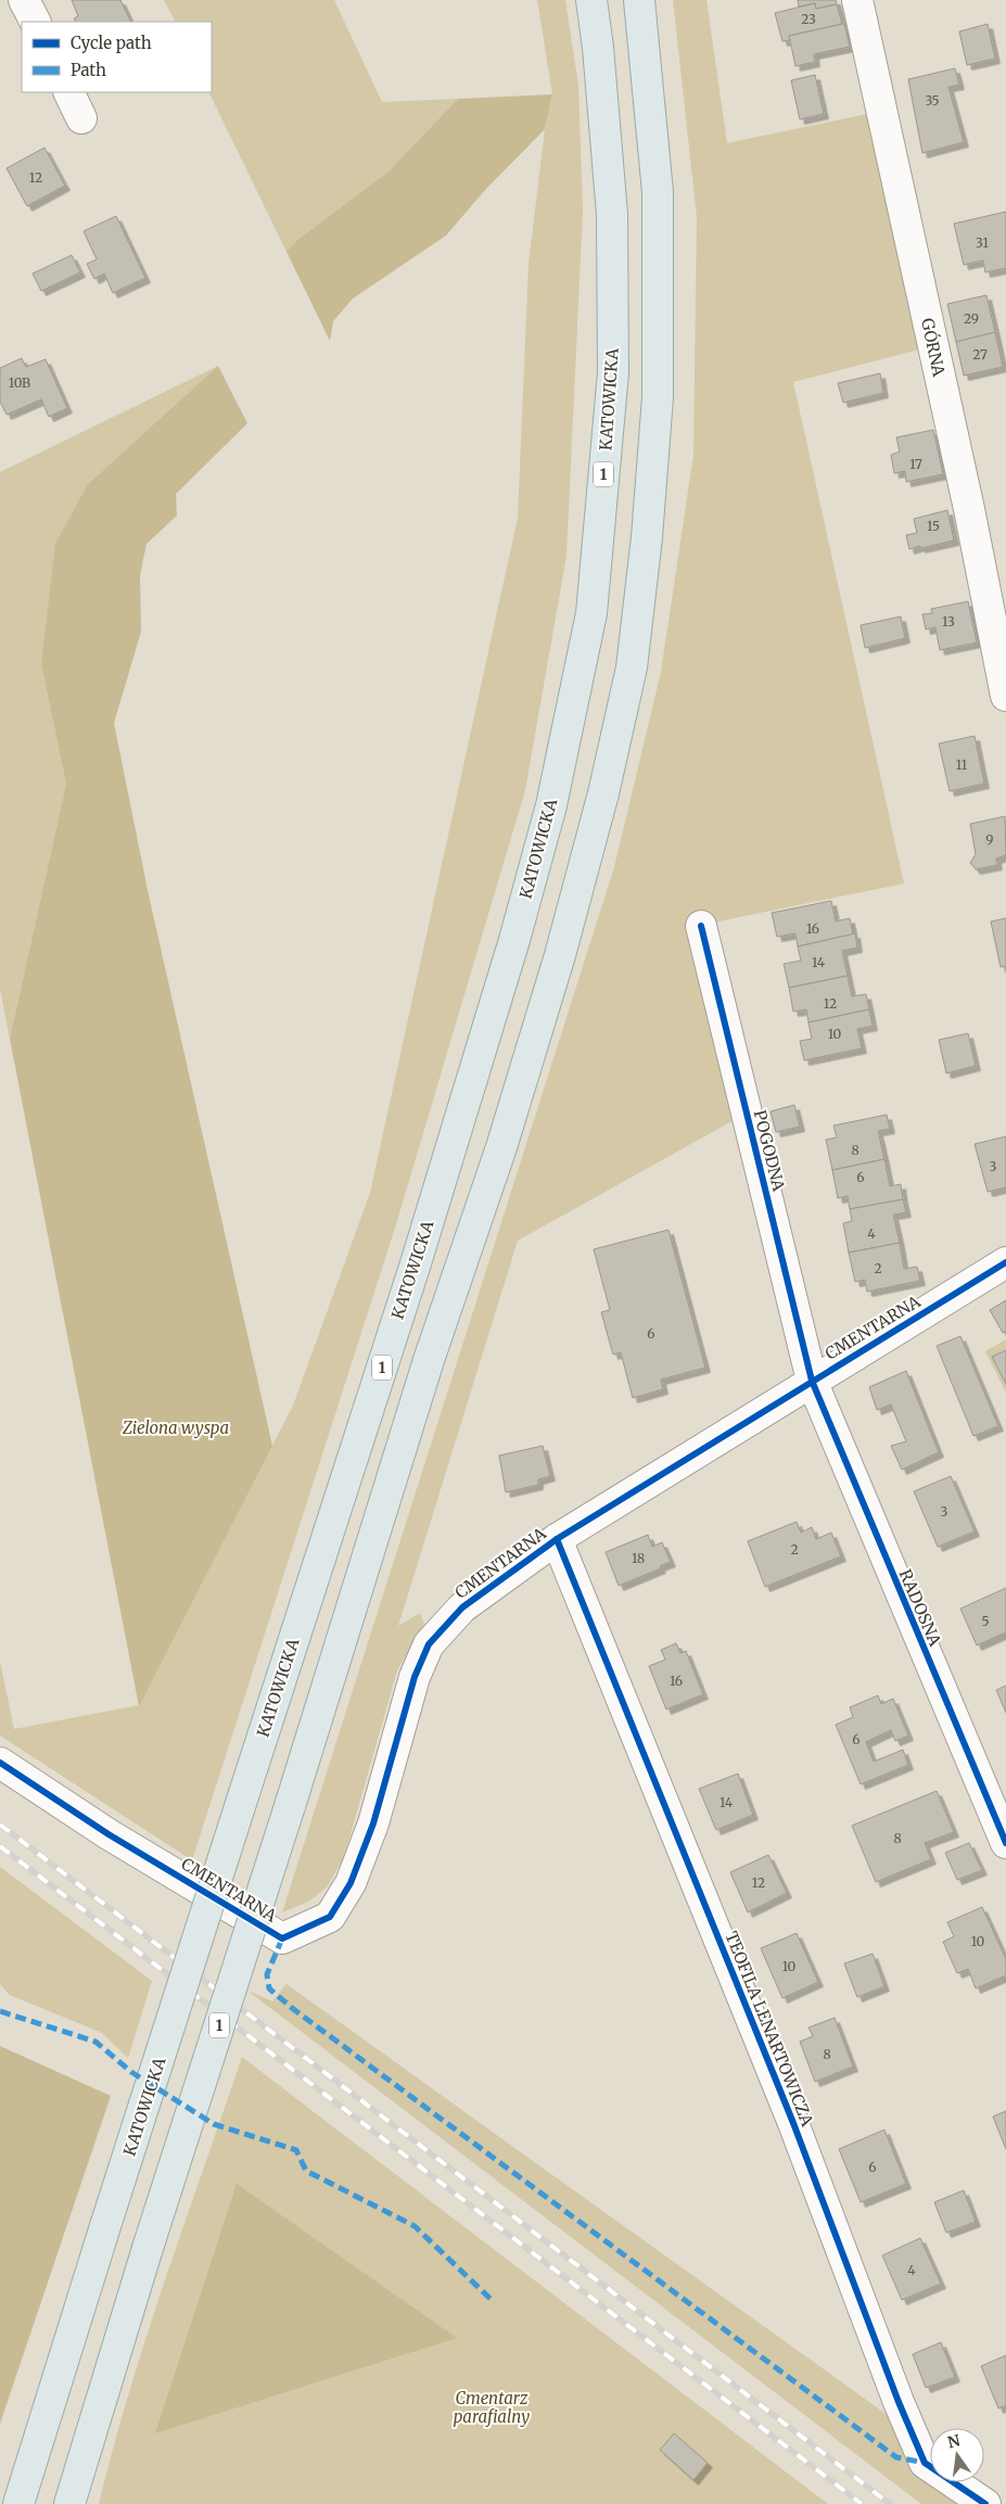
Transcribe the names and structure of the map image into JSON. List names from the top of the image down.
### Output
{
  "streets": {
    "main road": ["KATOWICKA", "1"],
    "street": [
      "GÓRNA",
      "POGODNA",
      "CMENTARNA",
      "RADOSNA",
      "TEOFILA LENARTOWICZA"
    ]
  },
  "crossings": [
    ["POGODNA", "CMENTARNA"],
    ["POGODNA", "RADOSNA"],
    ["CMENTARNA", "RADOSNA"],
    ["CMENTARNA", "TEOFILA LENARTOWICZA"]
  ],
  "parks": ["Zielona wyspa", "Cmentarz parafialny"],
  "house_numbers": [
    "23",
    "35",
    "12",
    "31",
    "29",
    "27",
    "10B",
    "17",
    "15",
    "13",
    "11",
    "9",
    "16",
    "14",
    "12",
    "10",
    "8",
    "3",
    "6",
    "4",
    "2",
    "6",
    "3",
    "2",
    "18",
    "5",
    "16",
    "6",
    "14",
    "8",
    "12",
    "10",
    "10",
    "8",
    "6",
    "4"
  ],
  "legend": ["Cycle path", "Path"],
  "north": "top"
}
